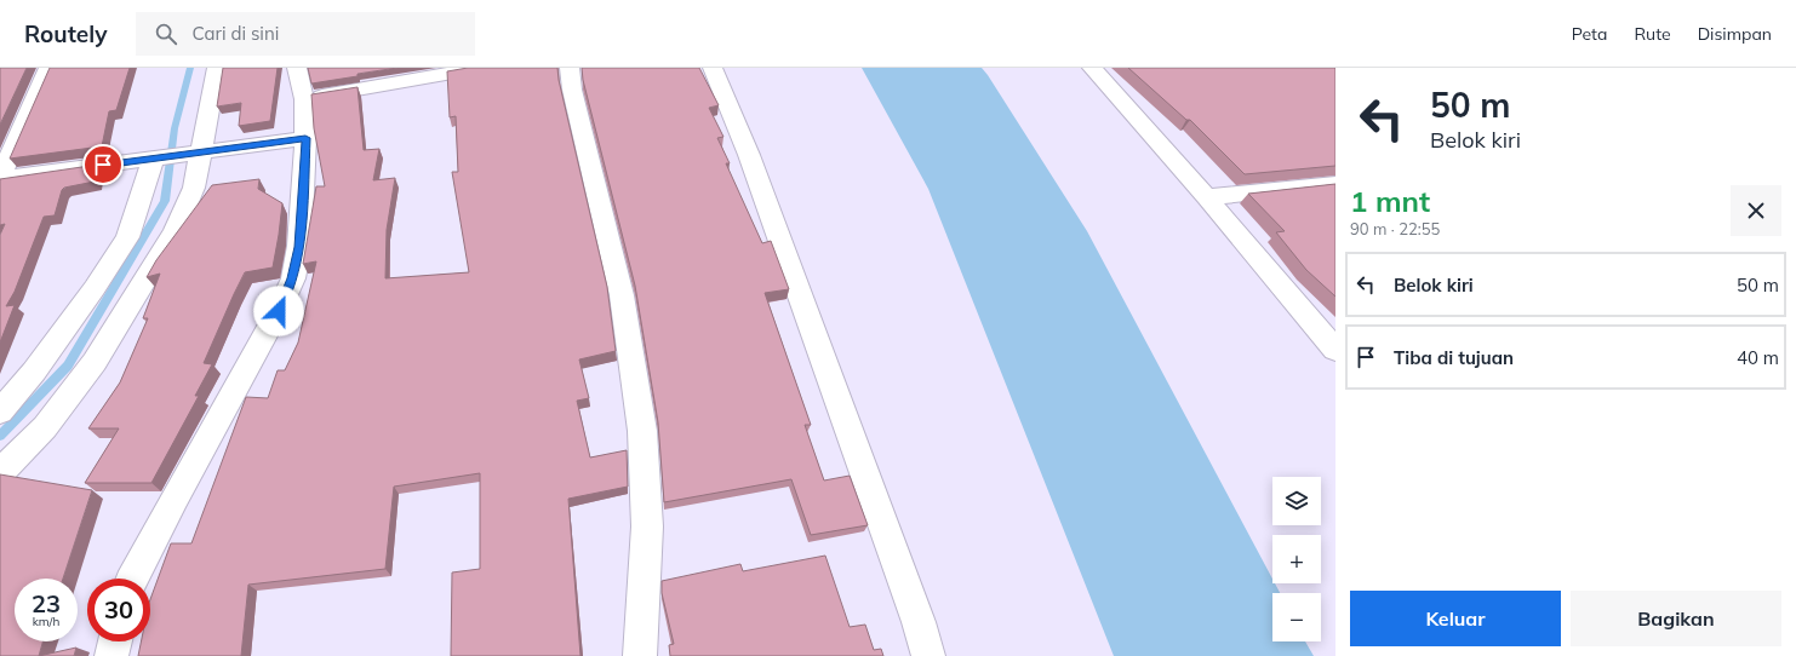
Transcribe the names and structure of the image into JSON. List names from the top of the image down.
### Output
{
  "page": {
    "header": "Routely",
    "search": "Cari di sini",
    "nav": ["Peta", "Rute", "Disimpan"],
    "turn": ["50 m", "Belok kiri"],
    "heading": ["1 mnt", "90 m · 22:55"],
    "list": [
      {
        "name": "Belok kiri",
        "value": "50 m"
      },
      {
        "name": "Tiba di tujuan",
        "value": "40 m"
      }
    ],
    "map_buttons": ["+", "−"],
    "speed": "23 km/h",
    "limit": "30",
    "buttons": ["Keluar", "Bagikan"]
  }
}
